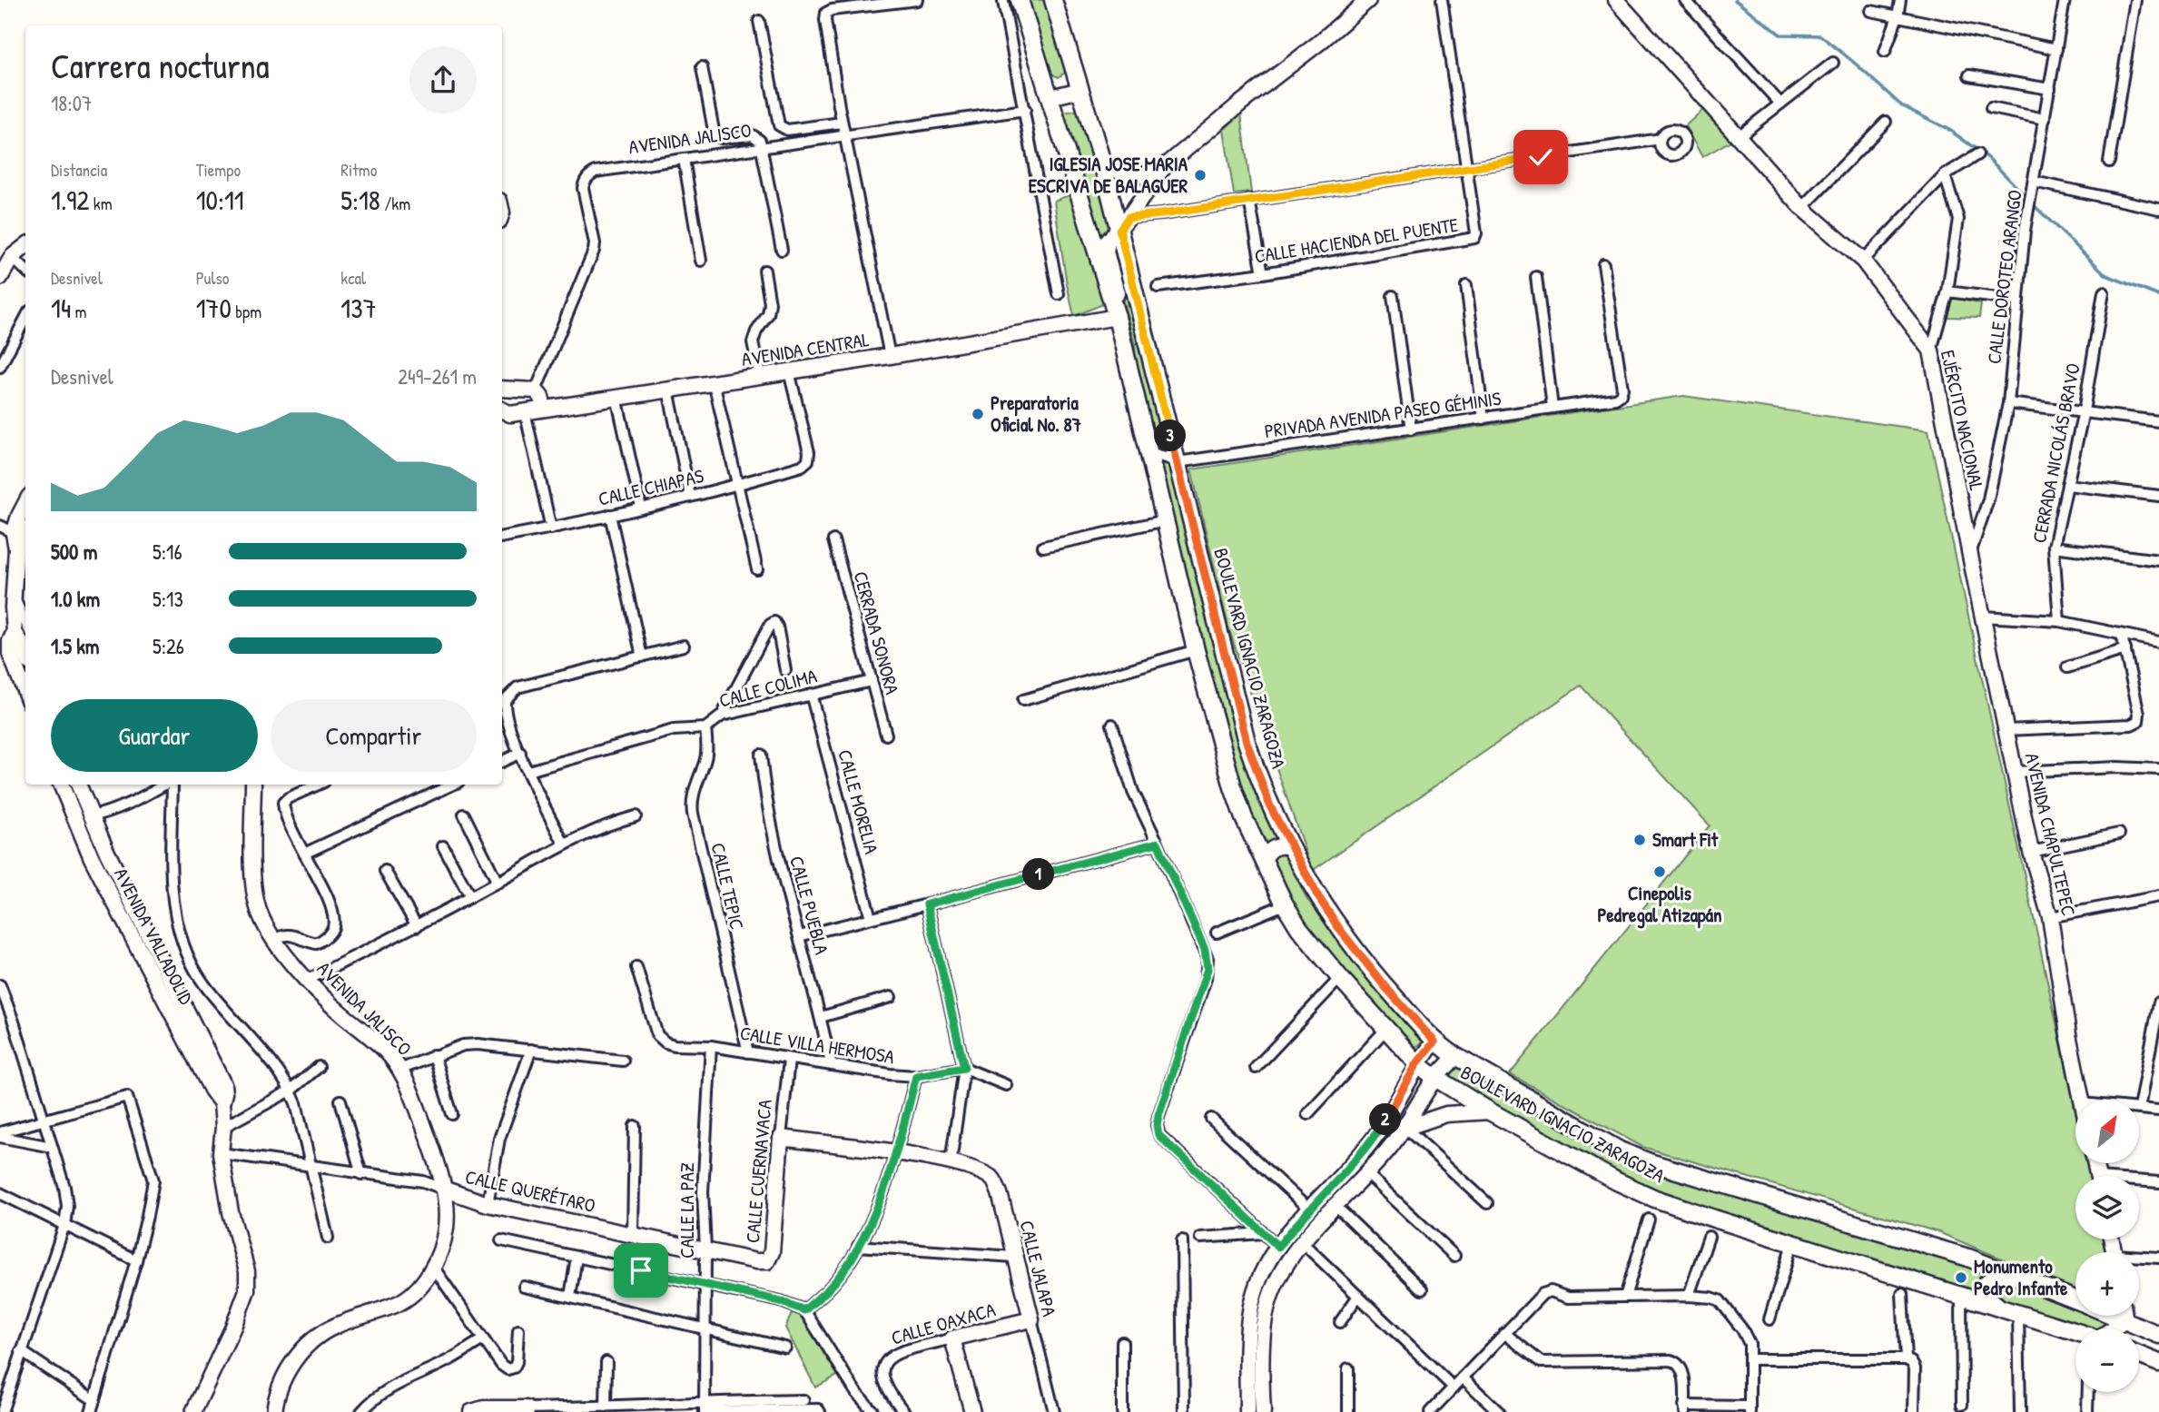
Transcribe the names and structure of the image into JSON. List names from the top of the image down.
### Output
{
  "streets": {
    "main road": ["BOULEVARD IGNACIO ZARAGOZA"],
    "street": [
      "AVENIDA JALISCO",
      "CALLE HACIENDA DEL PUENTE",
      "CALLE DOROTEO ARANGO",
      "AVENIDA CENTRAL",
      "PRIVADA AVENIDA PASEO GÉMINIS",
      "EJÉRCITO NACIONAL",
      "CERRADA NICOLÁS BRAVO",
      "CALLE CHIAPAS",
      "CERRADA SONORA",
      "CALLE COLIMA",
      "CALLE MORELIA",
      "AVENIDA CHAPULTEPEC",
      "CALLE TEPIC",
      "CALLE PUEBLA",
      "AVENIDA VALLADOLID",
      "CALLE VILLA HERMOSA",
      "CALLE CUERNAVACA",
      "CALLE QUERÉTARO",
      "CALLE LA PAZ",
      "CALLE JALAPA",
      "CALLE OAXACA"
    ]
  },
  "crossings": [
    ["AVENIDA JALISCO", "CALLE QUERÉTARO"],
    ["CALLE DOROTEO ARANGO", "EJÉRCITO NACIONAL"],
    ["CALLE DOROTEO ARANGO", "AVENIDA CHAPULTEPEC"],
    ["AVENIDA CENTRAL", "CALLE CHIAPAS"],
    ["AVENIDA CENTRAL", "BOULEVARD IGNACIO ZARAGOZA"],
    ["PRIVADA AVENIDA PASEO GÉMINIS", "BOULEVARD IGNACIO ZARAGOZA"],
    ["EJÉRCITO NACIONAL", "AVENIDA CHAPULTEPEC"],
    ["CERRADA SONORA", "CALLE COLIMA"],
    ["CALLE COLIMA", "CALLE MORELIA"],
    ["CALLE COLIMA", "CALLE TEPIC"],
    ["CALLE TEPIC", "CALLE VILLA HERMOSA"],
    ["CALLE PUEBLA", "CALLE VILLA HERMOSA"],
    ["AVENIDA VALLADOLID", "CALLE QUERÉTARO"],
    ["CALLE VILLA HERMOSA", "CALLE CUERNAVACA"],
    ["CALLE VILLA HERMOSA", "CALLE LA PAZ"],
    ["CALLE CUERNAVACA", "CALLE QUERÉTARO"],
    ["CALLE CUERNAVACA", "CALLE LA PAZ"],
    ["CALLE QUERÉTARO", "CALLE LA PAZ"],
    ["CALLE JALAPA", "CALLE OAXACA"]
  ],
  "places": [
    "IGLESIA JOSE MARIA ESCRIVA DE BALAGUER",
    "Preparatoria Oficial No. 87",
    "Smart Fit",
    "Cinepolis Pedregal Atizapán",
    "Monumento Pedro Infante"
  ],
  "north": "top right",
  "page": {
    "heading": ["Carrera nocturna", "18:07"],
    "stats": [
      ["Distancia", "1.92 km"],
      ["Tiempo", "10:11"],
      ["Ritmo", "5:18 /km"],
      ["Desnivel", "14 m"],
      ["Pulso", "170 bpm"],
      ["kcal", "137"]
    ],
    "chart": ["Desnivel", "249–261 m"],
    "pins": ["3", "1", "2"],
    "list": [
      {
        "name": "500 m",
        "note": "5:16"
      },
      {
        "name": "1.0 km",
        "note": "5:13"
      },
      {
        "name": "1.5 km",
        "note": "5:26"
      }
    ],
    "buttons": ["Guardar", "Compartir"],
    "map_buttons": ["+", "−"]
  }
}
